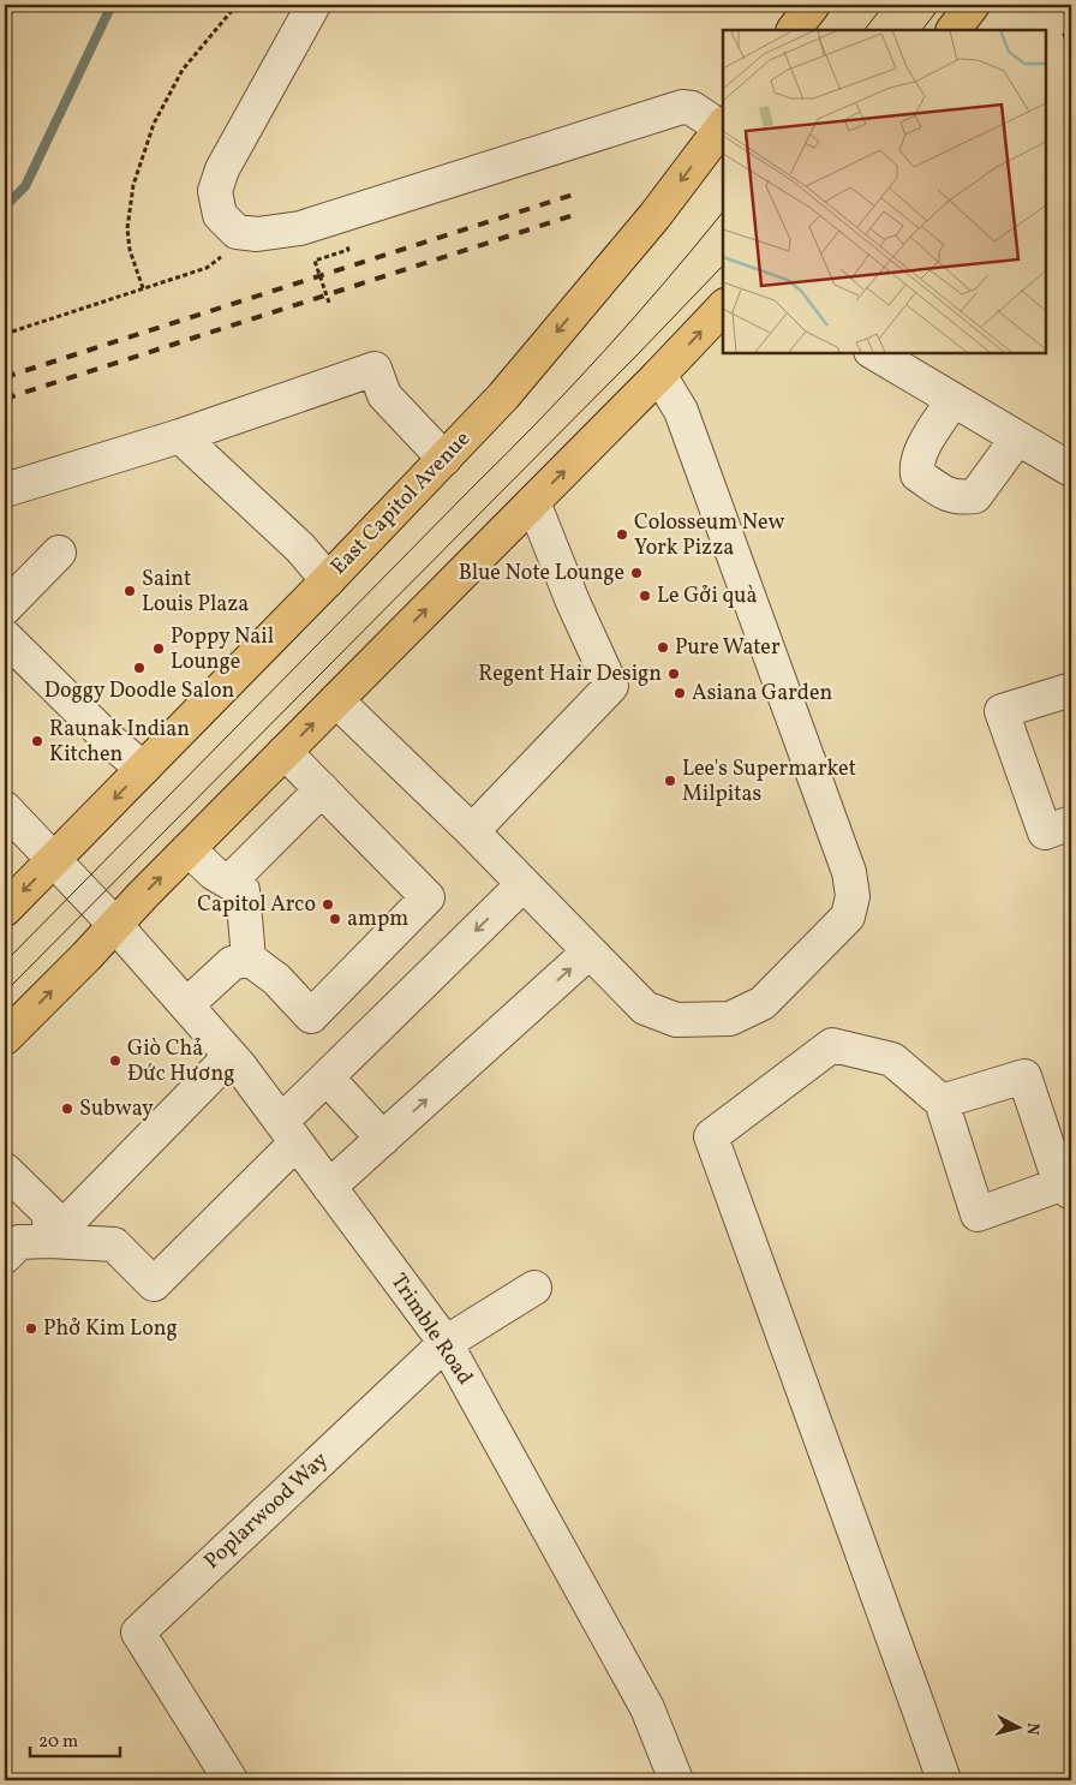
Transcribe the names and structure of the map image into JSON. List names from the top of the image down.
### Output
{
  "streets": {
    "main road": ["East Capitol Avenue"],
    "street": ["Trimble Road", "Poplarwood Way"]
  },
  "crossings": [
    ["East Capitol Avenue", "Trimble Road"],
    ["Trimble Road", "Poplarwood Way"]
  ],
  "places": [
    "Colosseum New York Pizza",
    "Blue Note Lounge",
    "Saint Louis Plaza",
    "Le Gởi quà",
    "Pure Water",
    "Poppy Nail Lounge",
    "Doggy Doodle Salon",
    "Regent Hair Design",
    "Asiana Garden",
    "Raunak Indian Kitchen",
    "Lee's Supermarket Milpitas",
    "Capitol Arco",
    "ampm",
    "Giò Chả Đức Hương",
    "Subway",
    "Phở Kim Long"
  ],
  "scale_bar": "20 m",
  "north": "right"
}
